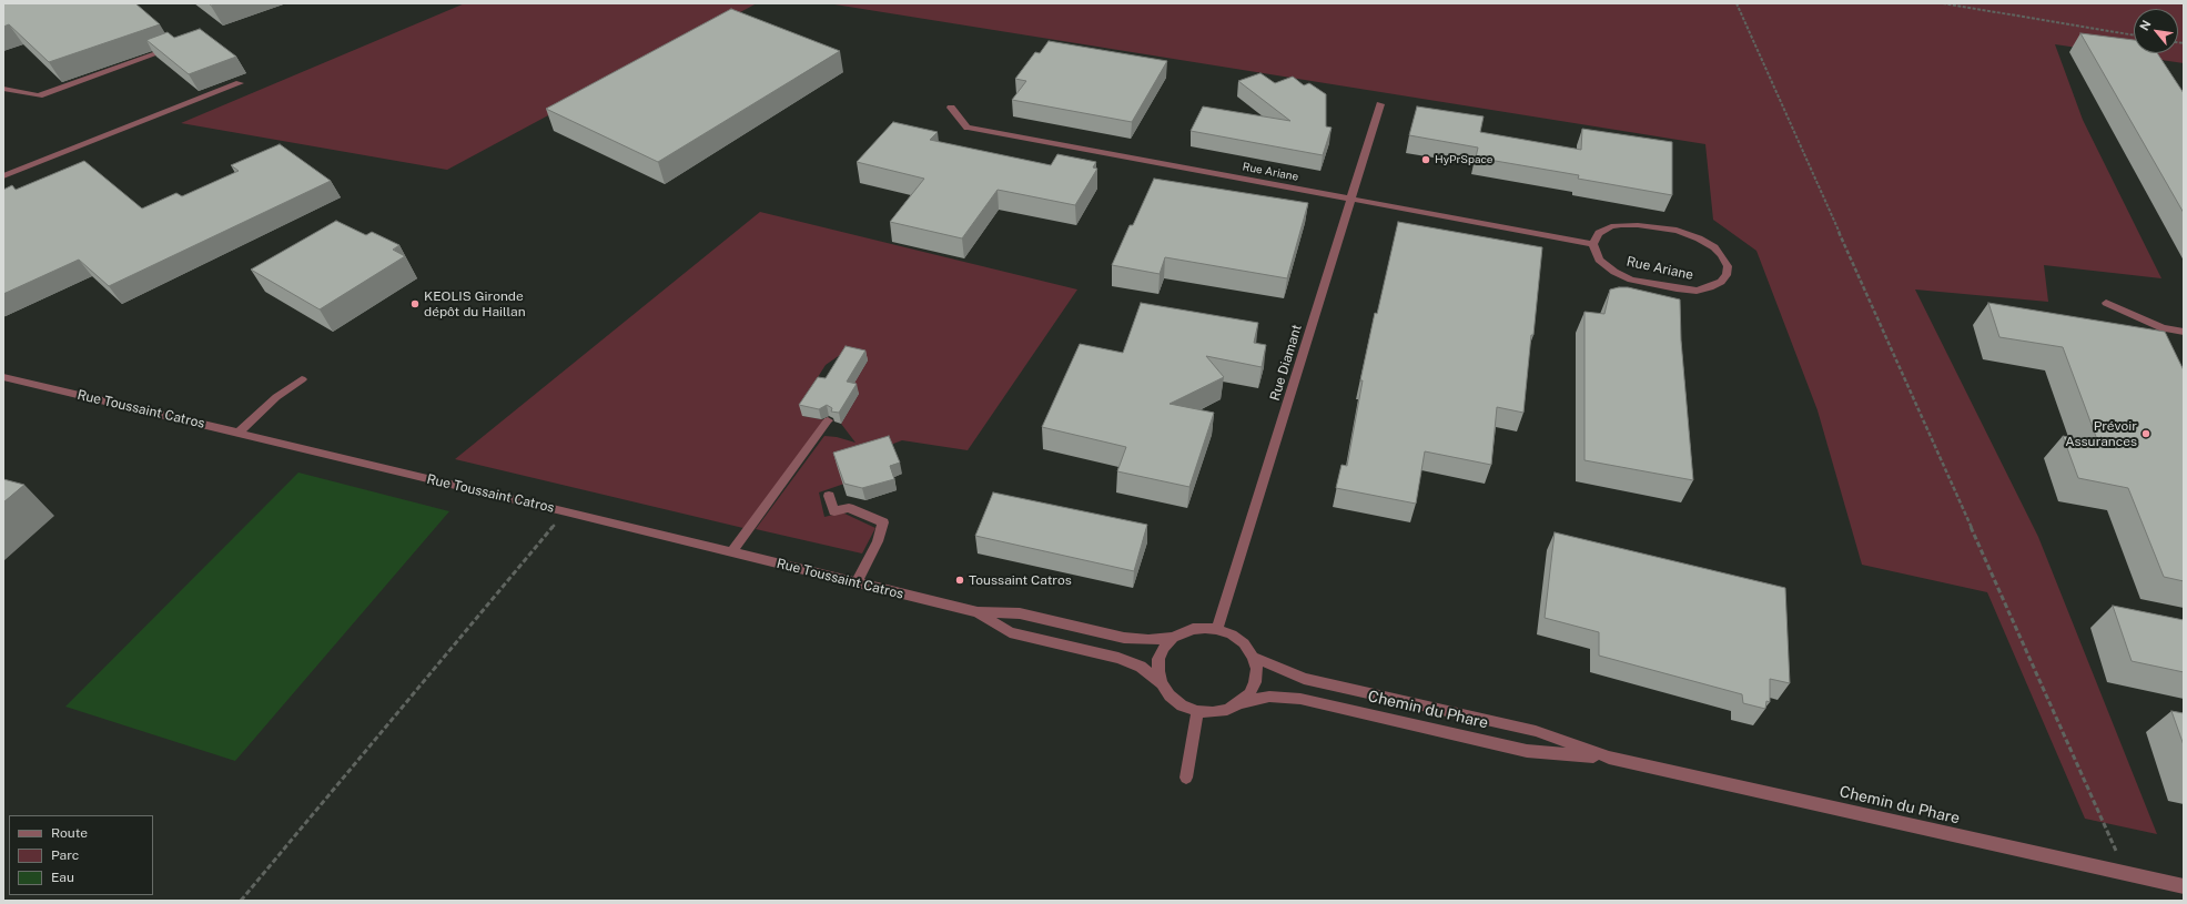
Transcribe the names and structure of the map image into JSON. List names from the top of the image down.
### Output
{
  "streets": {
    "street": [
      "Rue Ariane",
      "Rue Diamant",
      "Rue Toussaint Catros",
      "Chemin du Phare"
    ]
  },
  "crossings": [
    ["Rue Ariane", "Rue Diamant"],
    ["Rue Diamant", "Rue Toussaint Catros"],
    ["Rue Diamant", "Chemin du Phare"],
    ["Rue Toussaint Catros", "Chemin du Phare"]
  ],
  "places": [
    "HyPrSpace",
    "KEOLIS Gironde dépôt du Haillan",
    "Prévoir Assurances",
    "Toussaint Catros"
  ],
  "legend": ["Route", "Parc", "Eau"],
  "north": "top left"
}
